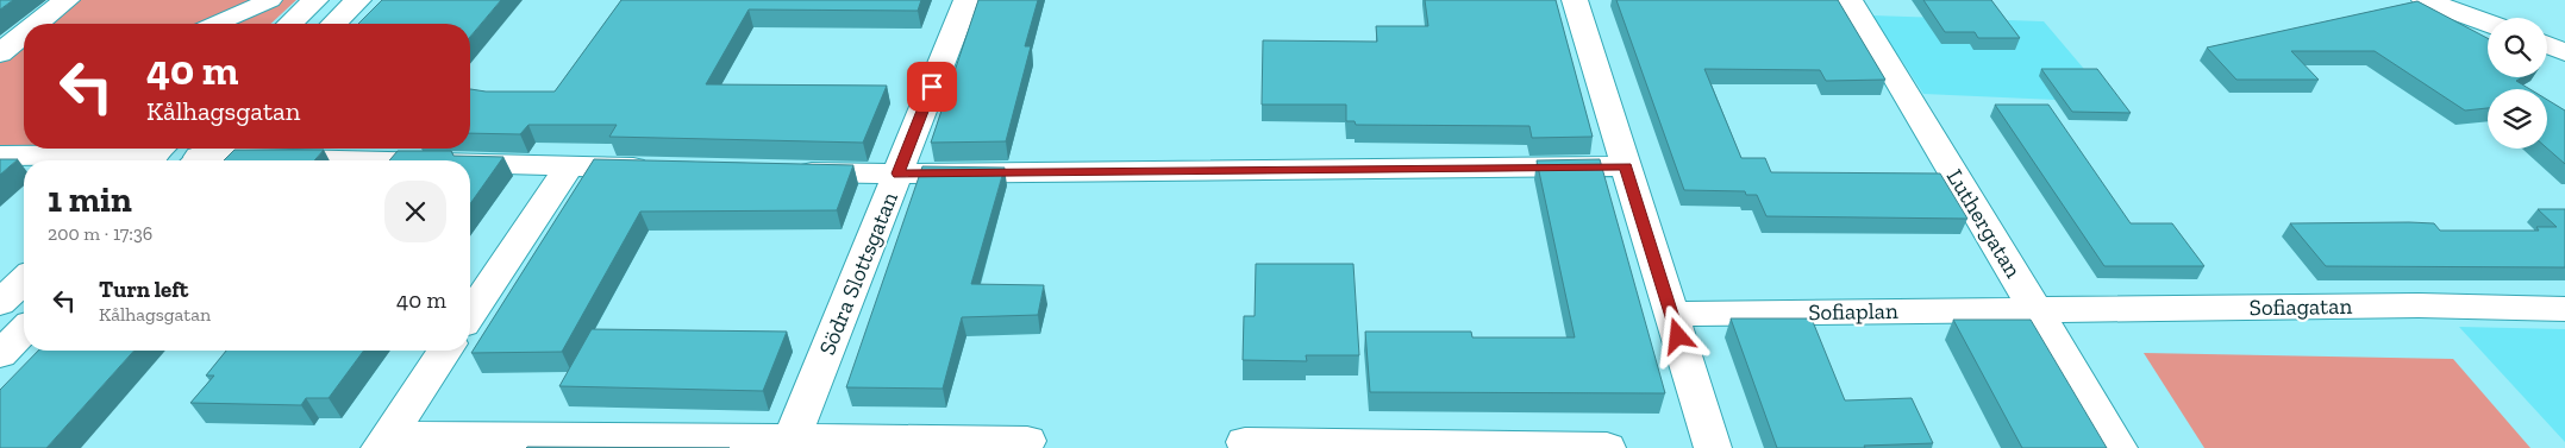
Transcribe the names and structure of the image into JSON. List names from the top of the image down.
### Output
{
  "streets": {
    "street": [
      "Luthergatan",
      "Södra Slottsgatan",
      "Sofiagatan",
      "Sofiaplan"
    ]
  },
  "crossings": [
    ["Luthergatan", "Sofiagatan"],
    ["Luthergatan", "Sofiaplan"],
    ["Sofiagatan", "Sofiaplan"]
  ],
  "page": {
    "turn": ["40 m", "Kålhagsgatan"],
    "heading": ["1 min", "200 m · 17:36"],
    "list": [
      {
        "name": "Turn left",
        "note": "Kålhagsgatan",
        "value": "40 m"
      }
    ]
  }
}
